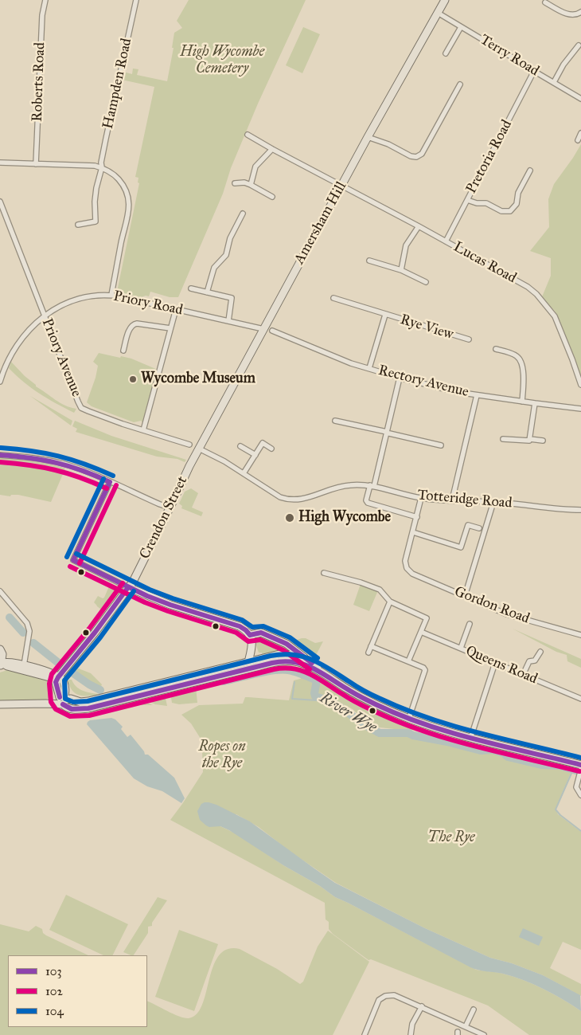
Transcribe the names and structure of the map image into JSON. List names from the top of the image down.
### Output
{
  "streets": {
    "main road": ["Amersham Hill", "Crendon Street"],
    "street": [
      "Terry Road",
      "Roberts Road",
      "Hampden Road",
      "Pretoria Road",
      "Lucas Road",
      "Priory Road",
      "Rye View",
      "Priory Avenue",
      "Rectory Avenue",
      "Totteridge Road",
      "Gordon Road",
      "Queens Road"
    ]
  },
  "crossings": [
    ["Terry Road", "Pretoria Road"],
    ["Terry Road", "Amersham Hill"],
    ["Pretoria Road", "Lucas Road"],
    ["Amersham Hill", "Lucas Road"],
    ["Amersham Hill", "Priory Road"],
    ["Amersham Hill", "Totteridge Road"],
    ["Amersham Hill", "Crendon Street"],
    ["Priory Road", "Priory Avenue"],
    ["Rye View", "Rectory Avenue"],
    ["Totteridge Road", "Crendon Street"]
  ],
  "water": ["River Wye"],
  "parks": ["High Wycombe Cemetery", "Ropes on the Rye", "The Rye"],
  "places": ["Wycombe Museum", "High Wycombe"],
  "lines": ["transit line 104", "transit line 103", "transit line 102"],
  "legend": ["103", "102", "104"]
}
